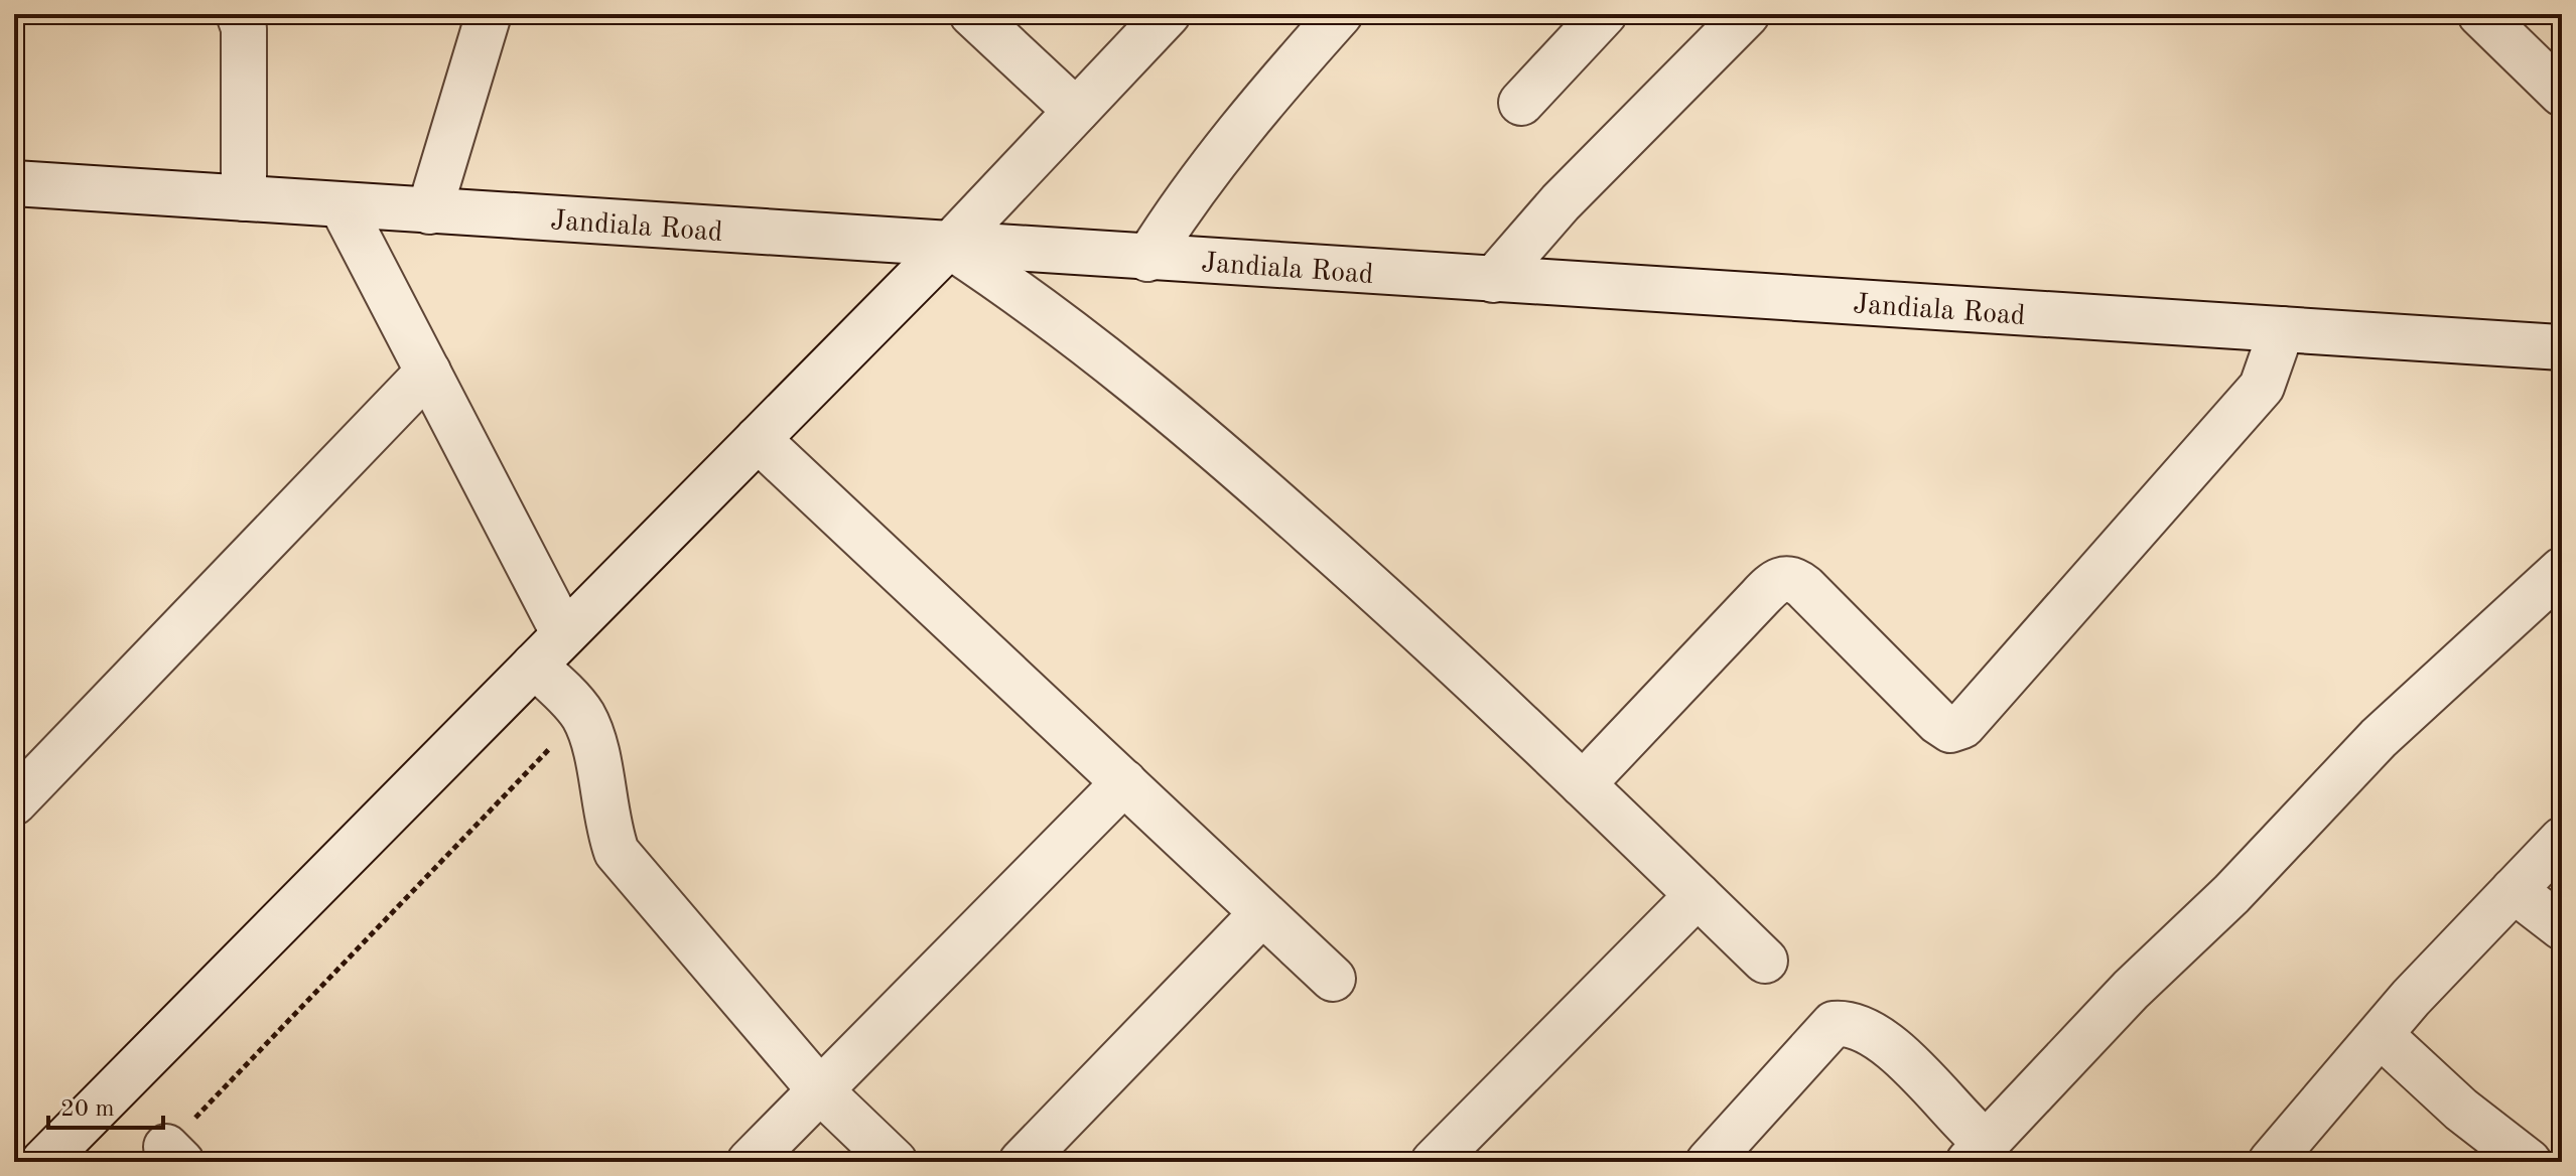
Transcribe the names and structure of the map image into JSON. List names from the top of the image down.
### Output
{
  "streets": {
    "street": ["Jandiala Road"]
  },
  "scale_bar": "20 m"
}
